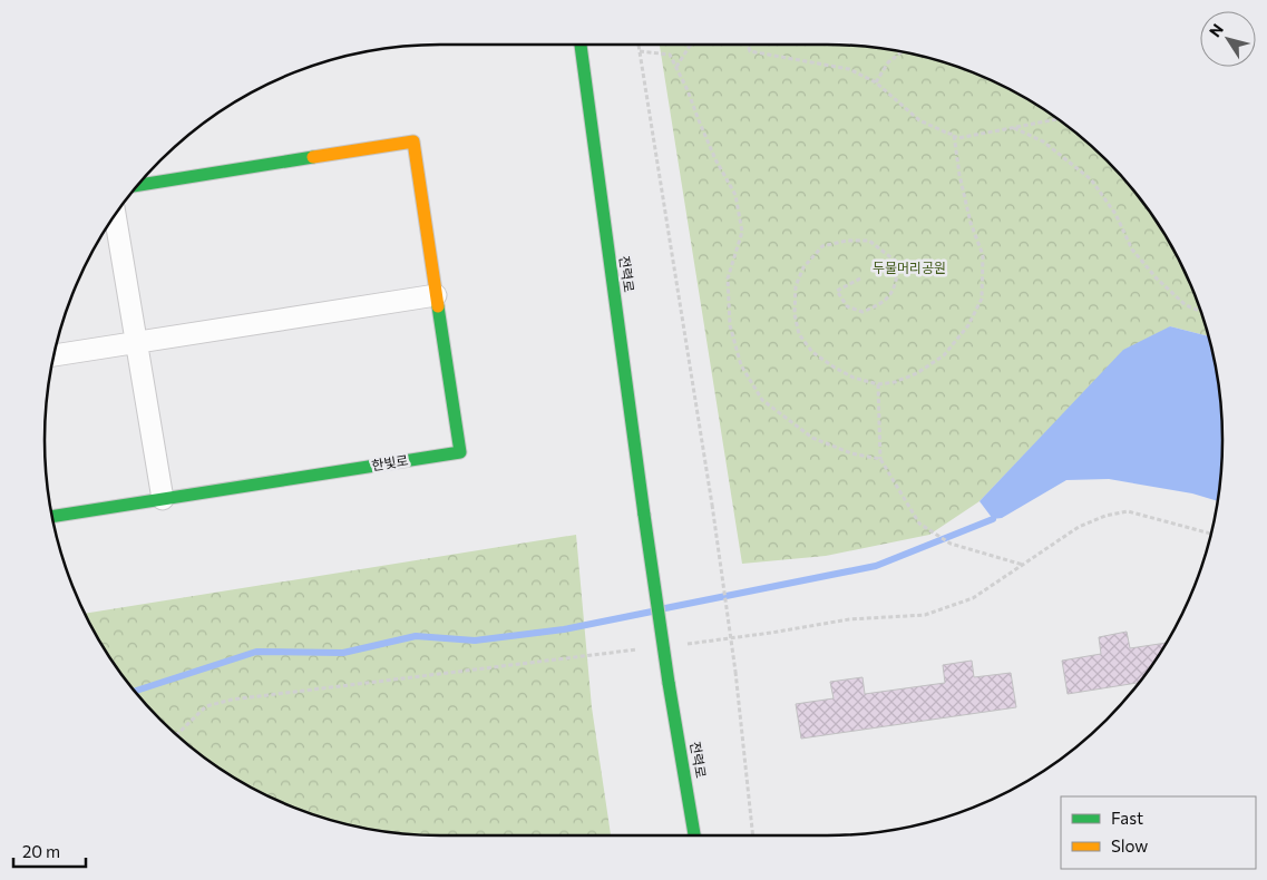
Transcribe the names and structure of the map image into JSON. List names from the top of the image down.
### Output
{
  "streets": {
    "street": ["전력로", "한빛로"]
  },
  "parks": ["두물머리공원"],
  "legend": ["Fast", "Slow"],
  "scale_bar": "20 m",
  "north": "top left"
}
